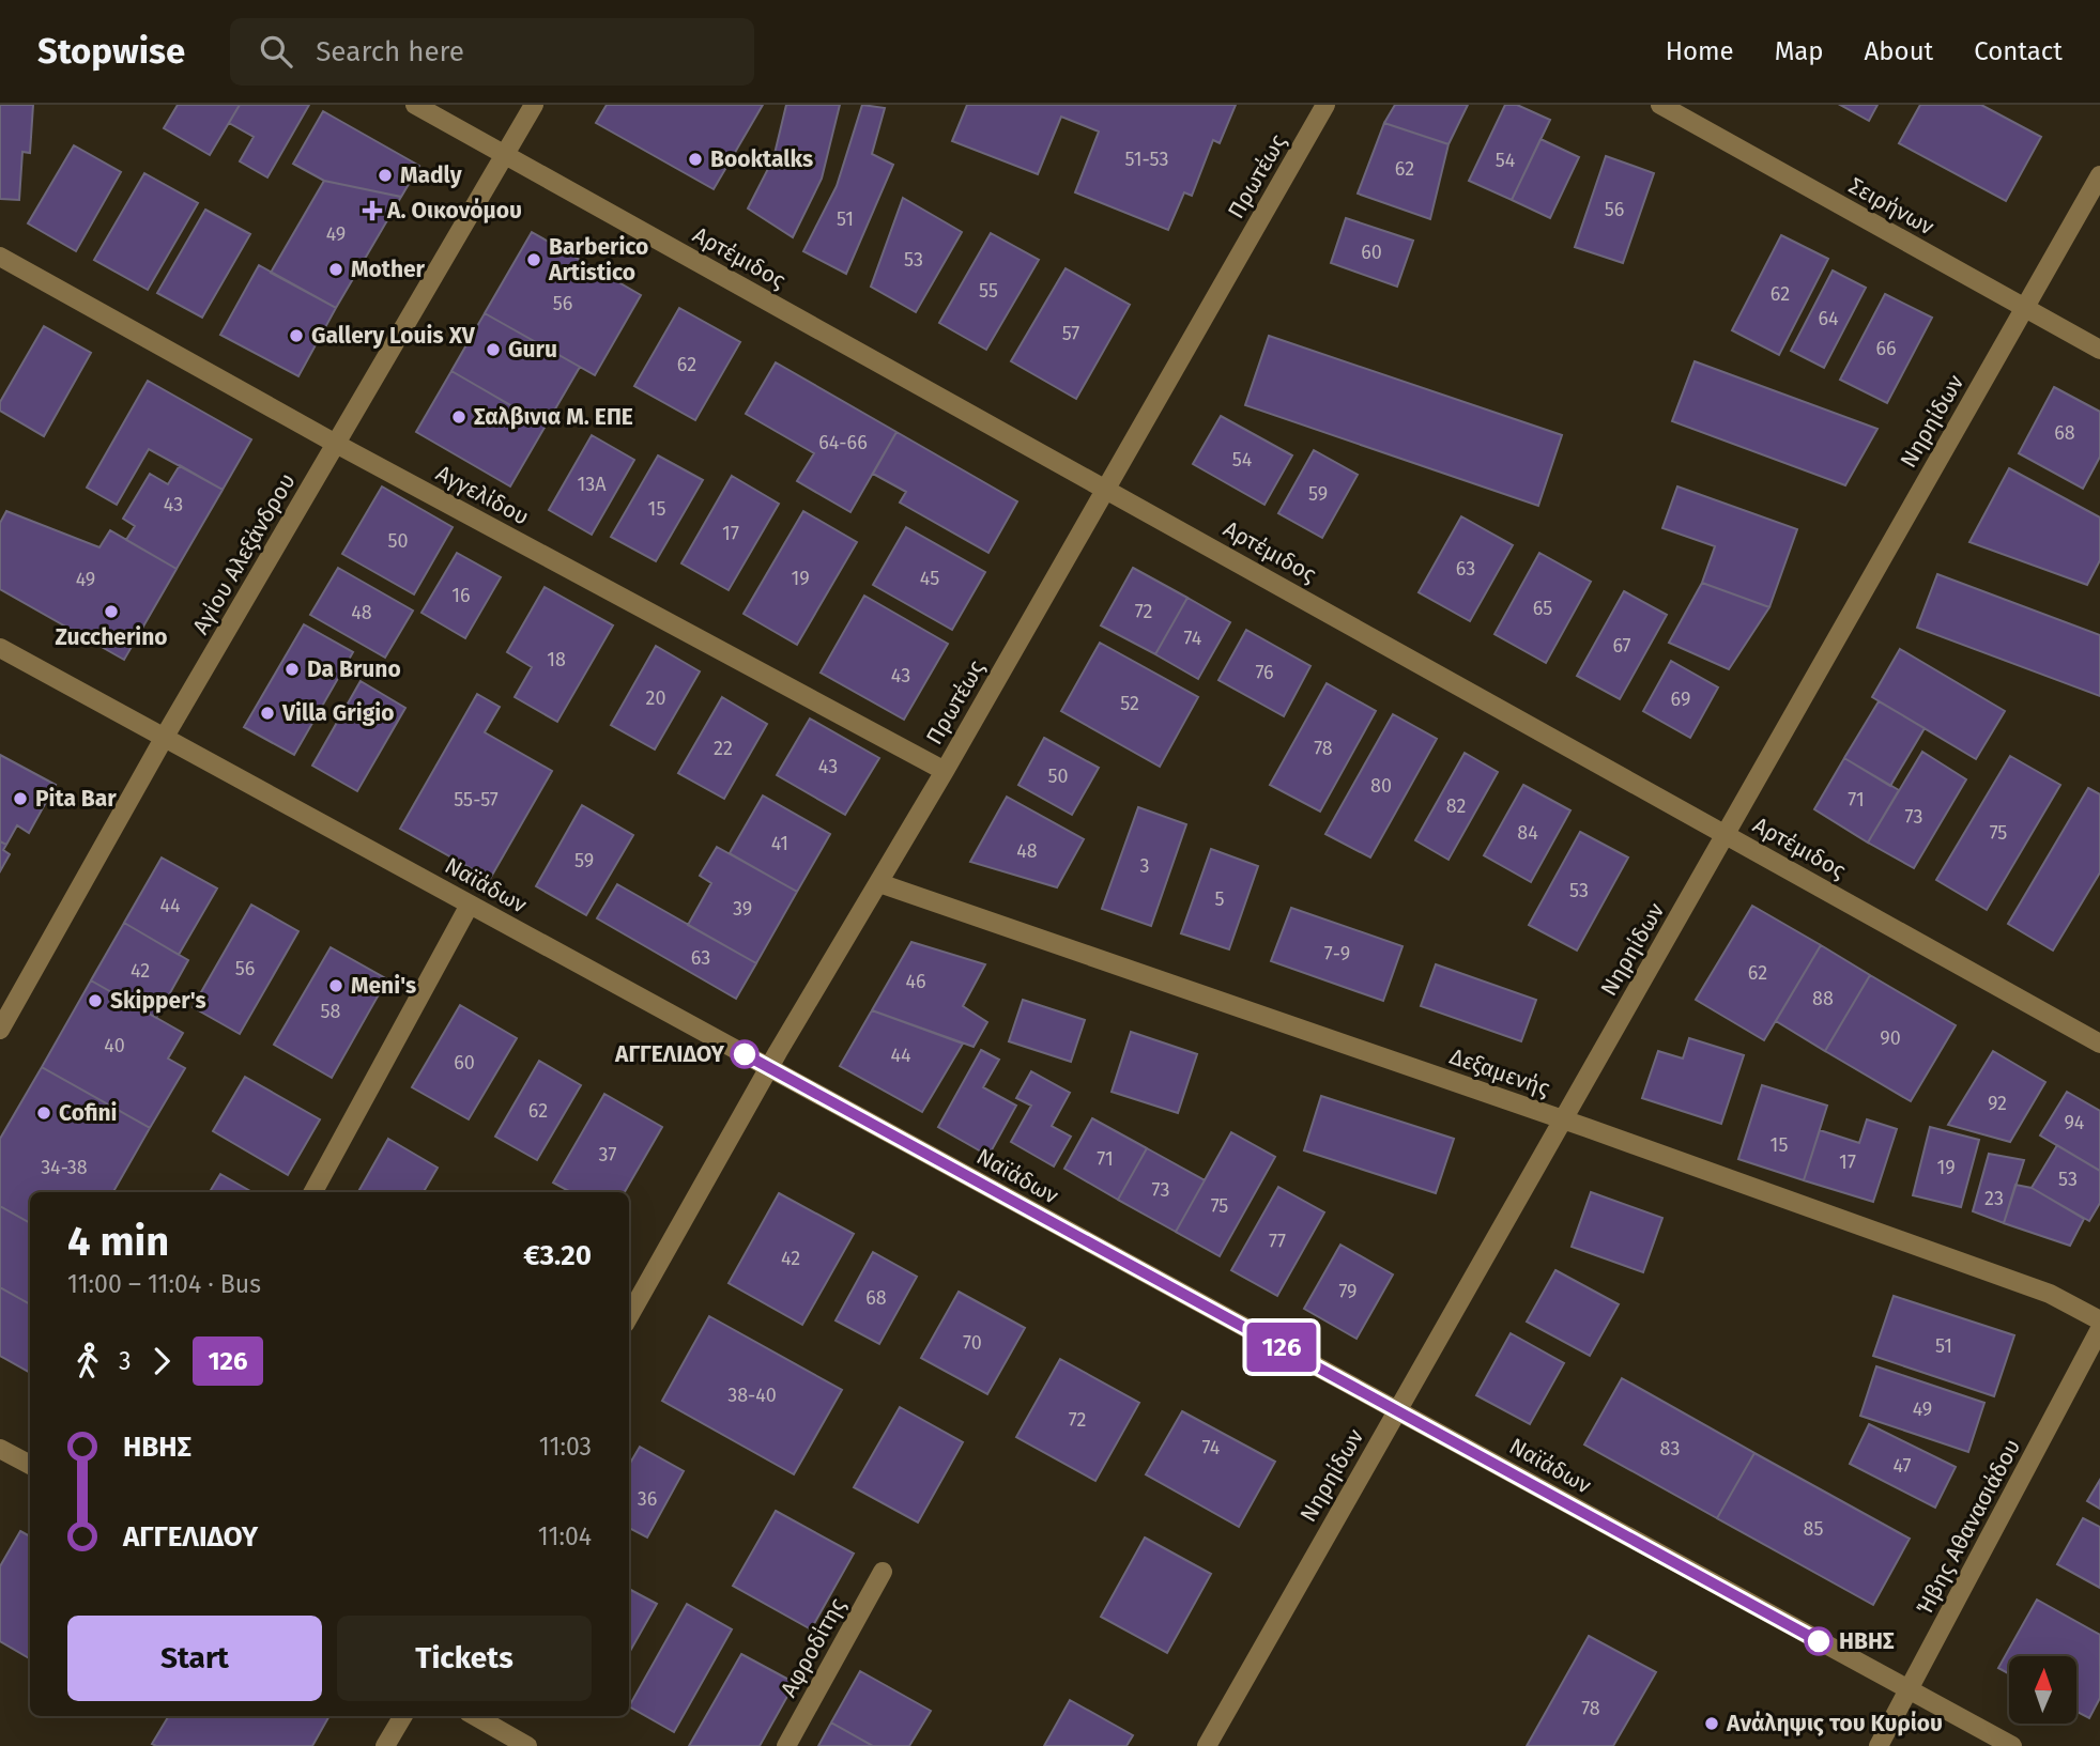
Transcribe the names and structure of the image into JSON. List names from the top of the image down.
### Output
{
  "streets": {
    "street": [
      "Πρωτέως",
      "Σειρήνων",
      "Αρτέμιδος",
      "Νηρηίδων",
      "Αγγελίδου",
      "Αγίου Αλεξάνδρου",
      "Ναϊάδων",
      "Δεξαμενής",
      "Ήβης Αθανασιάδου",
      "Αφροδίτης"
    ]
  },
  "crossings": [
    ["Πρωτέως", "Αρτέμιδος"],
    ["Πρωτέως", "Αγγελίδου"],
    ["Πρωτέως", "Ναϊάδων"],
    ["Πρωτέως", "Δεξαμενής"],
    ["Σειρήνων", "Νηρηίδων"],
    ["Αρτέμιδος", "Νηρηίδων"],
    ["Αρτέμιδος", "Αγίου Αλεξάνδρου"],
    ["Νηρηίδων", "Ναϊάδων"],
    ["Νηρηίδων", "Δεξαμενής"],
    ["Αγγελίδου", "Αγίου Αλεξάνδρου"],
    ["Αγίου Αλεξάνδρου", "Ναϊάδων"],
    ["Ναϊάδων", "Ήβης Αθανασιάδου"]
  ],
  "places": {
    "other": [
      "Booktalks",
      "Madly",
      "Barberico Artistico",
      "Mother",
      "Gallery Louis XV",
      "Guru",
      "Σαλβινια Μ. ΕΠΕ",
      "Zuccherino",
      "Da Bruno",
      "Villa Grigio",
      "Pita Bar",
      "Meni's",
      "Skipper's",
      "ΑΓΓΕΛΙΔΟΥ",
      "Cofini",
      "ΗΒΗΣ",
      "Ανάληψις του Κυρίου"
    ],
    "health": ["Α. Οικονόμου"]
  },
  "lines": ["bus line 126"],
  "house_numbers": [
    "51-53",
    "54",
    "62",
    "56",
    "51",
    "49",
    "60",
    "53",
    "55",
    "62",
    "56",
    "64",
    "57",
    "66",
    "62",
    "68",
    "64-66",
    "54",
    "13Α",
    "59",
    "43",
    "15",
    "17",
    "50",
    "63",
    "19",
    "45",
    "49",
    "16",
    "65",
    "72",
    "48",
    "74",
    "67",
    "18",
    "76",
    "43",
    "20",
    "69",
    "52",
    "22",
    "78",
    "43",
    "50",
    "80",
    "55-57",
    "71",
    "82",
    "73",
    "84",
    "75",
    "41",
    "48",
    "59",
    "3",
    "53",
    "5",
    "44",
    "39",
    "7-9",
    "63",
    "56",
    "42",
    "62",
    "46",
    "88",
    "58",
    "90",
    "40",
    "44",
    "60",
    "92",
    "62",
    "94",
    "15",
    "37",
    "71",
    "17",
    "34-38",
    "19",
    "53",
    "73",
    "23",
    "75",
    "77",
    "42",
    "79",
    "68",
    "70",
    "51",
    "38-40",
    "49",
    "72",
    "74",
    "83",
    "47",
    "36",
    "85",
    "78"
  ],
  "north": "top",
  "page": {
    "header": "Stopwise",
    "search": "Search here",
    "nav": [
      "Home",
      "Map",
      "About",
      "Contact"
    ],
    "on_map": "126",
    "heading": ["4 min", "11:00 – 11:04 · Bus", "€3.20"],
    "legs": ["3", "126"],
    "list": [
      {
        "name": "ΗΒΗΣ",
        "value": "11:03"
      },
      {
        "name": "ΑΓΓΕΛΙΔΟΥ",
        "value": "11:04"
      }
    ],
    "buttons": ["Start", "Tickets"]
  }
}
